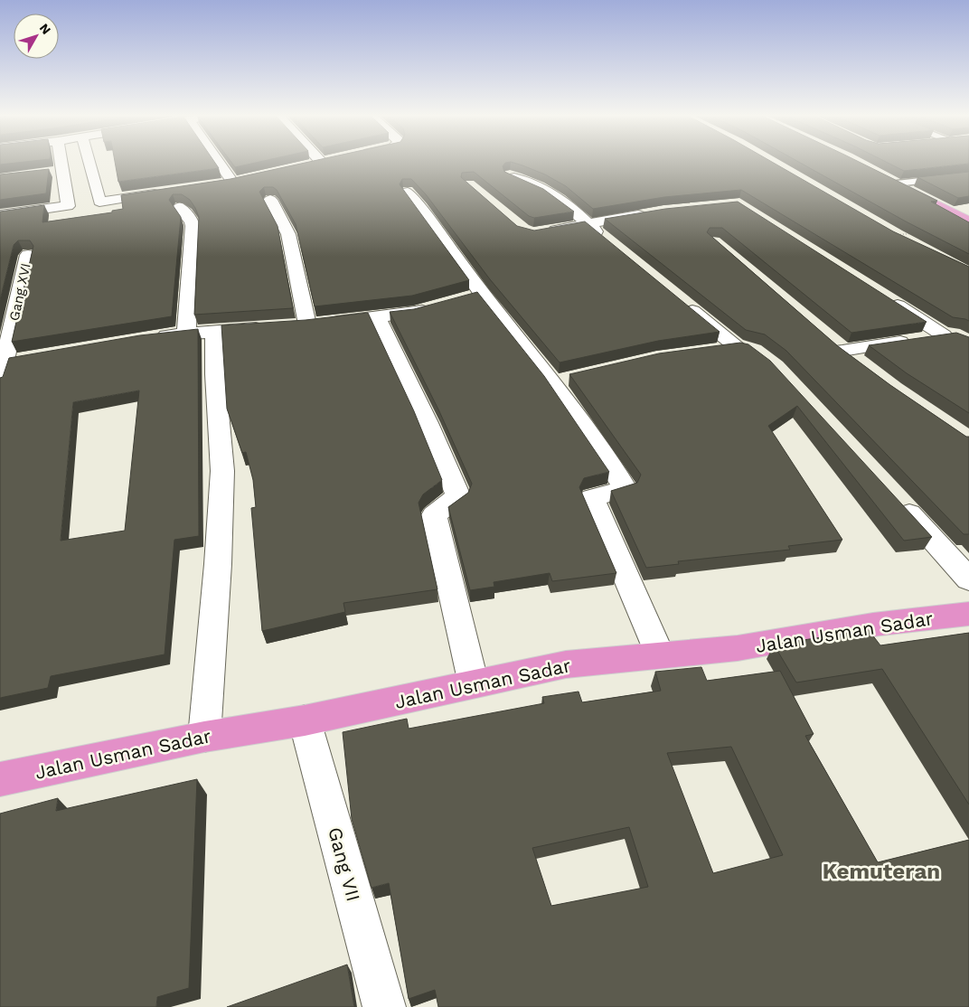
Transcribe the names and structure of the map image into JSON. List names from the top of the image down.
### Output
{
  "streets": {
    "highway": ["Jalan Usman Sadar"],
    "street": ["Gang XVI", "Gang VII"]
  },
  "crossings": [
    ["Jalan Usman Sadar", "Gang VII"]
  ],
  "districts": ["Kemuteran"],
  "north": "top right"
}
